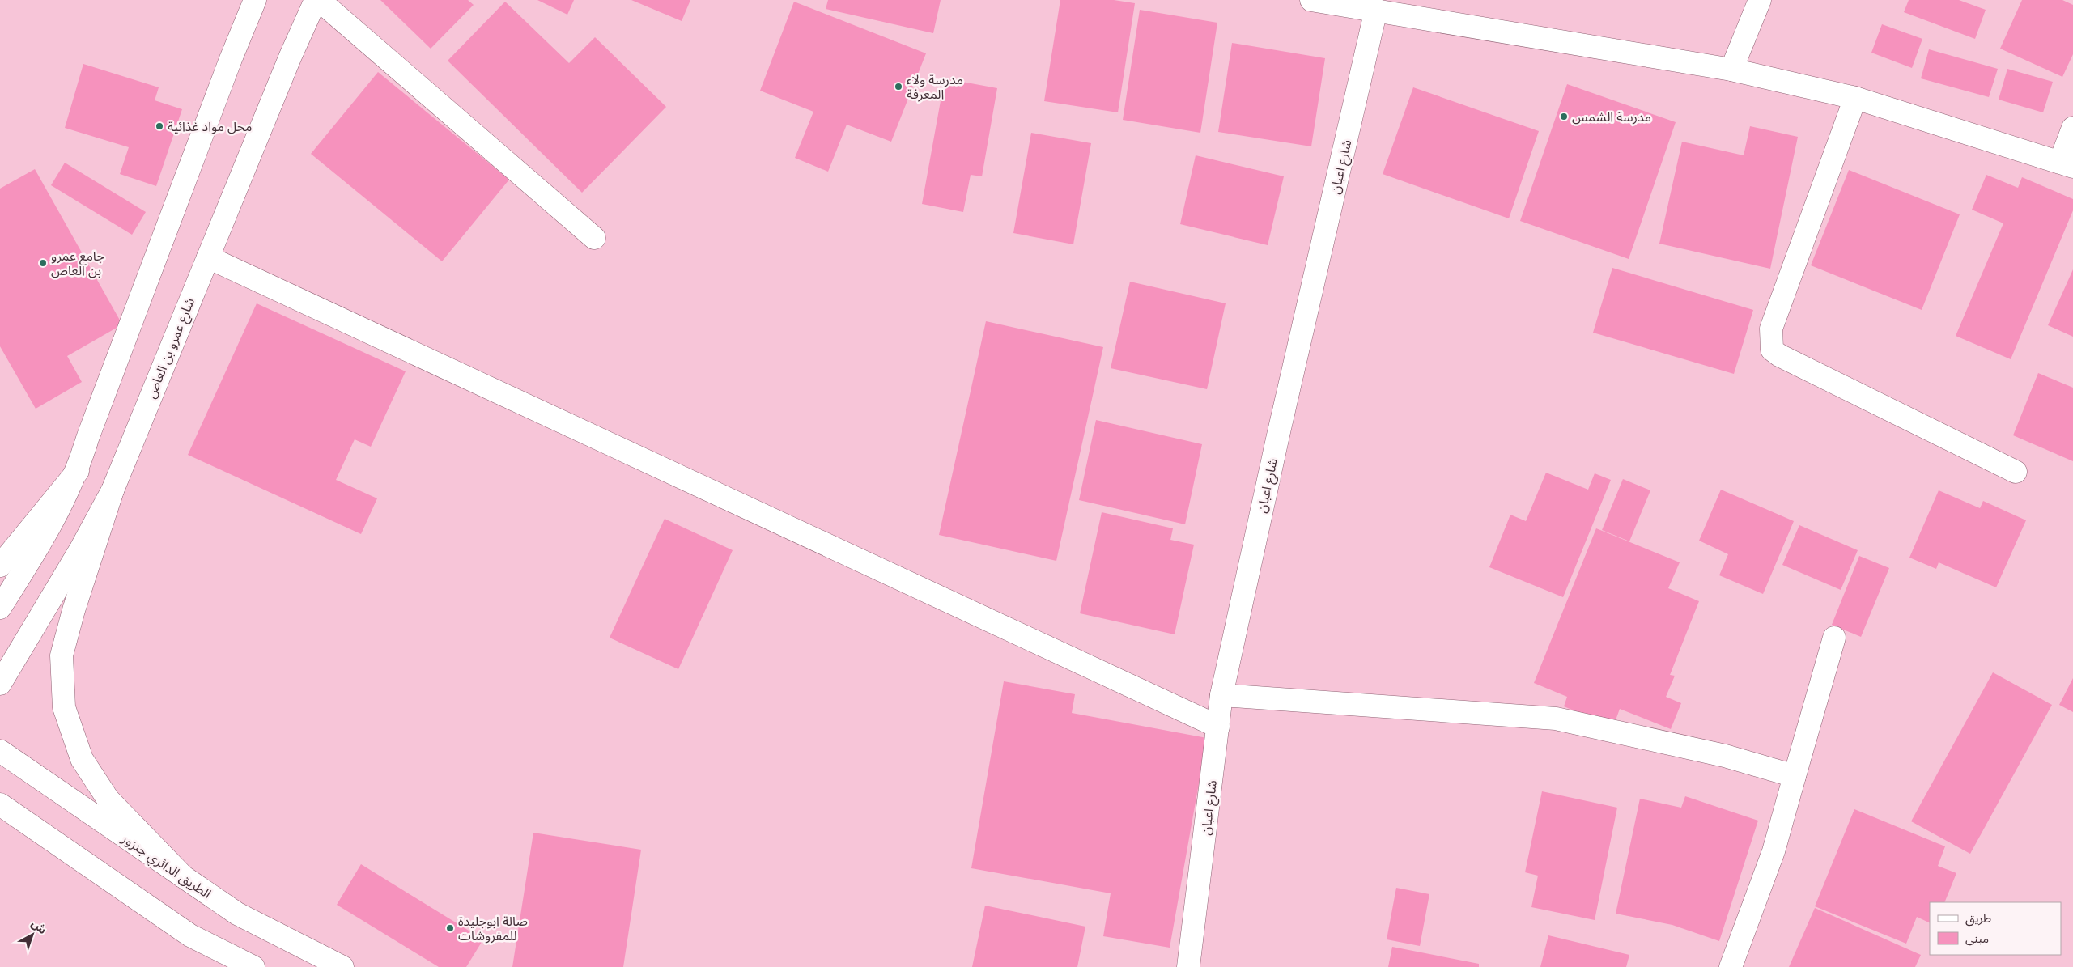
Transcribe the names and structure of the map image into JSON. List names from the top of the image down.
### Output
{
  "streets": {
    "street": ["شارع اعبان", "شارع عمرو بن العاص", "الطريق الدائري جنزور"]
  },
  "places": [
    "مدرسة ولاء المعرفة",
    "مدرسة الشمس",
    "محل مواد غذائية",
    "جامع عمرو بن العاص",
    "صالة ابوجليدة للمفروشات"
  ],
  "legend": ["طريق", "مبنى"],
  "north": "top right"
}
